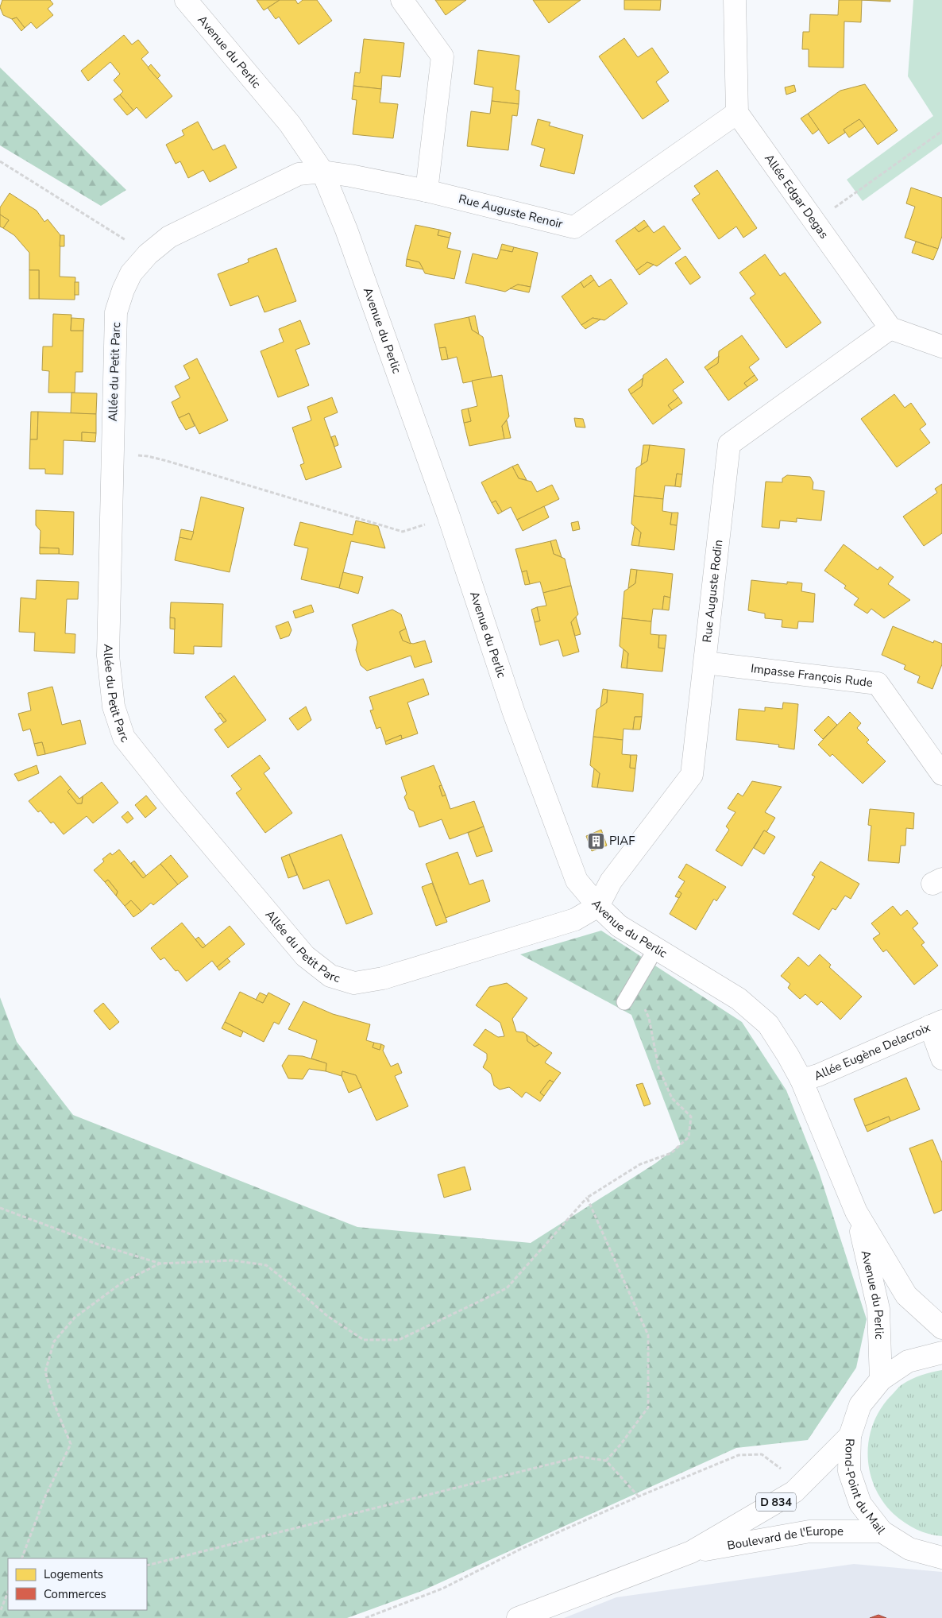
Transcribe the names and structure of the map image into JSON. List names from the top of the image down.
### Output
{
  "streets": {
    "street": [
      "Avenue du Perlic",
      "Allée Edgar Degas",
      "Rue Auguste Renoir",
      "Allée du Petit Parc",
      "Rue Auguste Rodin",
      "Impasse François Rude",
      "Allée Eugène Delacroix",
      "Rond-Point du Mail",
      "D 834",
      "Boulevard de l'Europe"
    ]
  },
  "crossings": [
    ["Avenue du Perlic", "Rue Auguste Renoir"],
    ["Avenue du Perlic", "Allée du Petit Parc"],
    ["Avenue du Perlic", "Rue Auguste Rodin"],
    ["Avenue du Perlic", "Allée Eugène Delacroix"],
    ["Avenue du Perlic", "Rond-Point du Mail"],
    ["Allée Edgar Degas", "Rue Auguste Renoir"],
    ["Allée Edgar Degas", "Rue Auguste Rodin"],
    ["Rue Auguste Renoir", "Allée du Petit Parc"],
    ["Allée du Petit Parc", "Rue Auguste Rodin"],
    ["Rue Auguste Rodin", "Impasse François Rude"],
    ["Rond-Point du Mail", "Boulevard de l'Europe"]
  ],
  "places": {
    "building": ["PIAF"]
  },
  "legend": ["Logements", "Commerces"]
}
